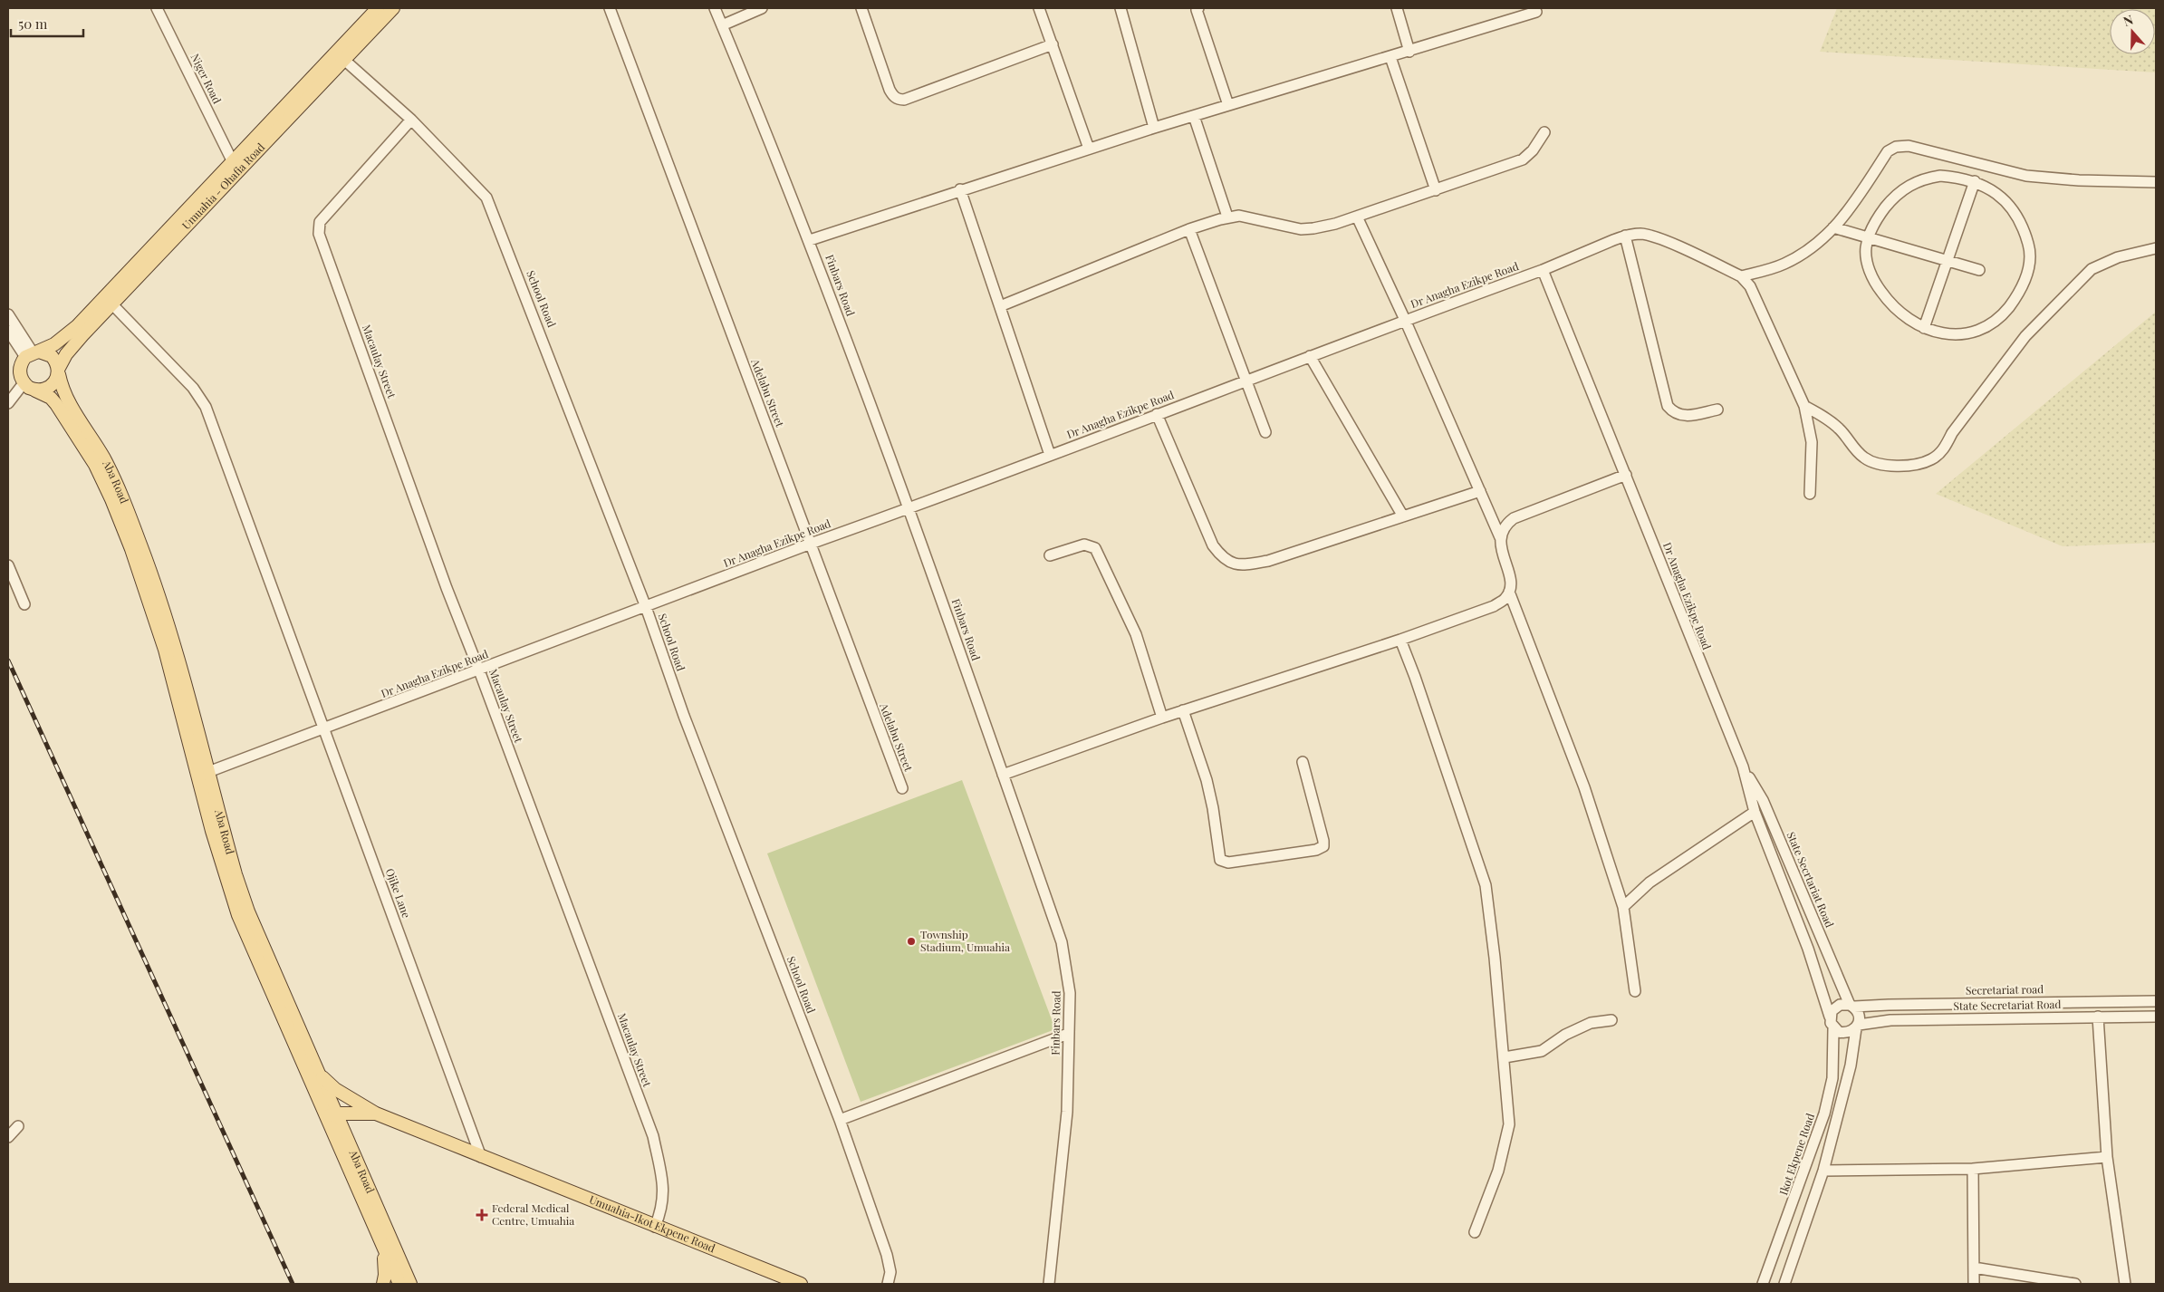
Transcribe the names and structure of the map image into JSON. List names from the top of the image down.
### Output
{
  "streets": {
    "main road": ["Umuahia - Ohafia Road", "Aba Road", "Umuahia-Ikot Ekpene Road"],
    "street": [
      "Niger Road",
      "Finbars Road",
      "Dr Anagha Ezikpe Road",
      "School Road",
      "Macaulay Street",
      "Adelabu Street",
      "State Secrtariat Road",
      "Ojike Lane",
      "Secretariat road",
      "State Secretariat Road",
      "Ikot Ekpene Road"
    ]
  },
  "crossings": [
    ["Niger Road", "Umuahia - Ohafia Road"],
    ["Umuahia - Ohafia Road", "School Road"],
    ["Umuahia - Ohafia Road", "Aba Road"],
    ["Umuahia - Ohafia Road", "Ojike Lane"],
    ["Finbars Road", "Dr Anagha Ezikpe Road"],
    ["Dr Anagha Ezikpe Road", "School Road"],
    ["Dr Anagha Ezikpe Road", "Macaulay Street"],
    ["Dr Anagha Ezikpe Road", "Adelabu Street"],
    ["Dr Anagha Ezikpe Road", "Aba Road"],
    ["Dr Anagha Ezikpe Road", "State Secrtariat Road"],
    ["Dr Anagha Ezikpe Road", "Ojike Lane"],
    ["School Road", "Macaulay Street"],
    ["Macaulay Street", "Umuahia-Ikot Ekpene Road"],
    ["State Secrtariat Road", "Secretariat road"],
    ["State Secrtariat Road", "State Secretariat Road"],
    ["State Secrtariat Road", "Ikot Ekpene Road"],
    ["Ojike Lane", "Umuahia-Ikot Ekpene Road"],
    ["Secretariat road", "State Secretariat Road"],
    ["Secretariat road", "Ikot Ekpene Road"],
    ["State Secretariat Road", "Ikot Ekpene Road"]
  ],
  "places": {
    "other": ["Township Stadium, Umuahia"],
    "health": ["Federal Medical Centre, Umuahia"]
  },
  "scale_bar": "50 m",
  "north": "top"
}
